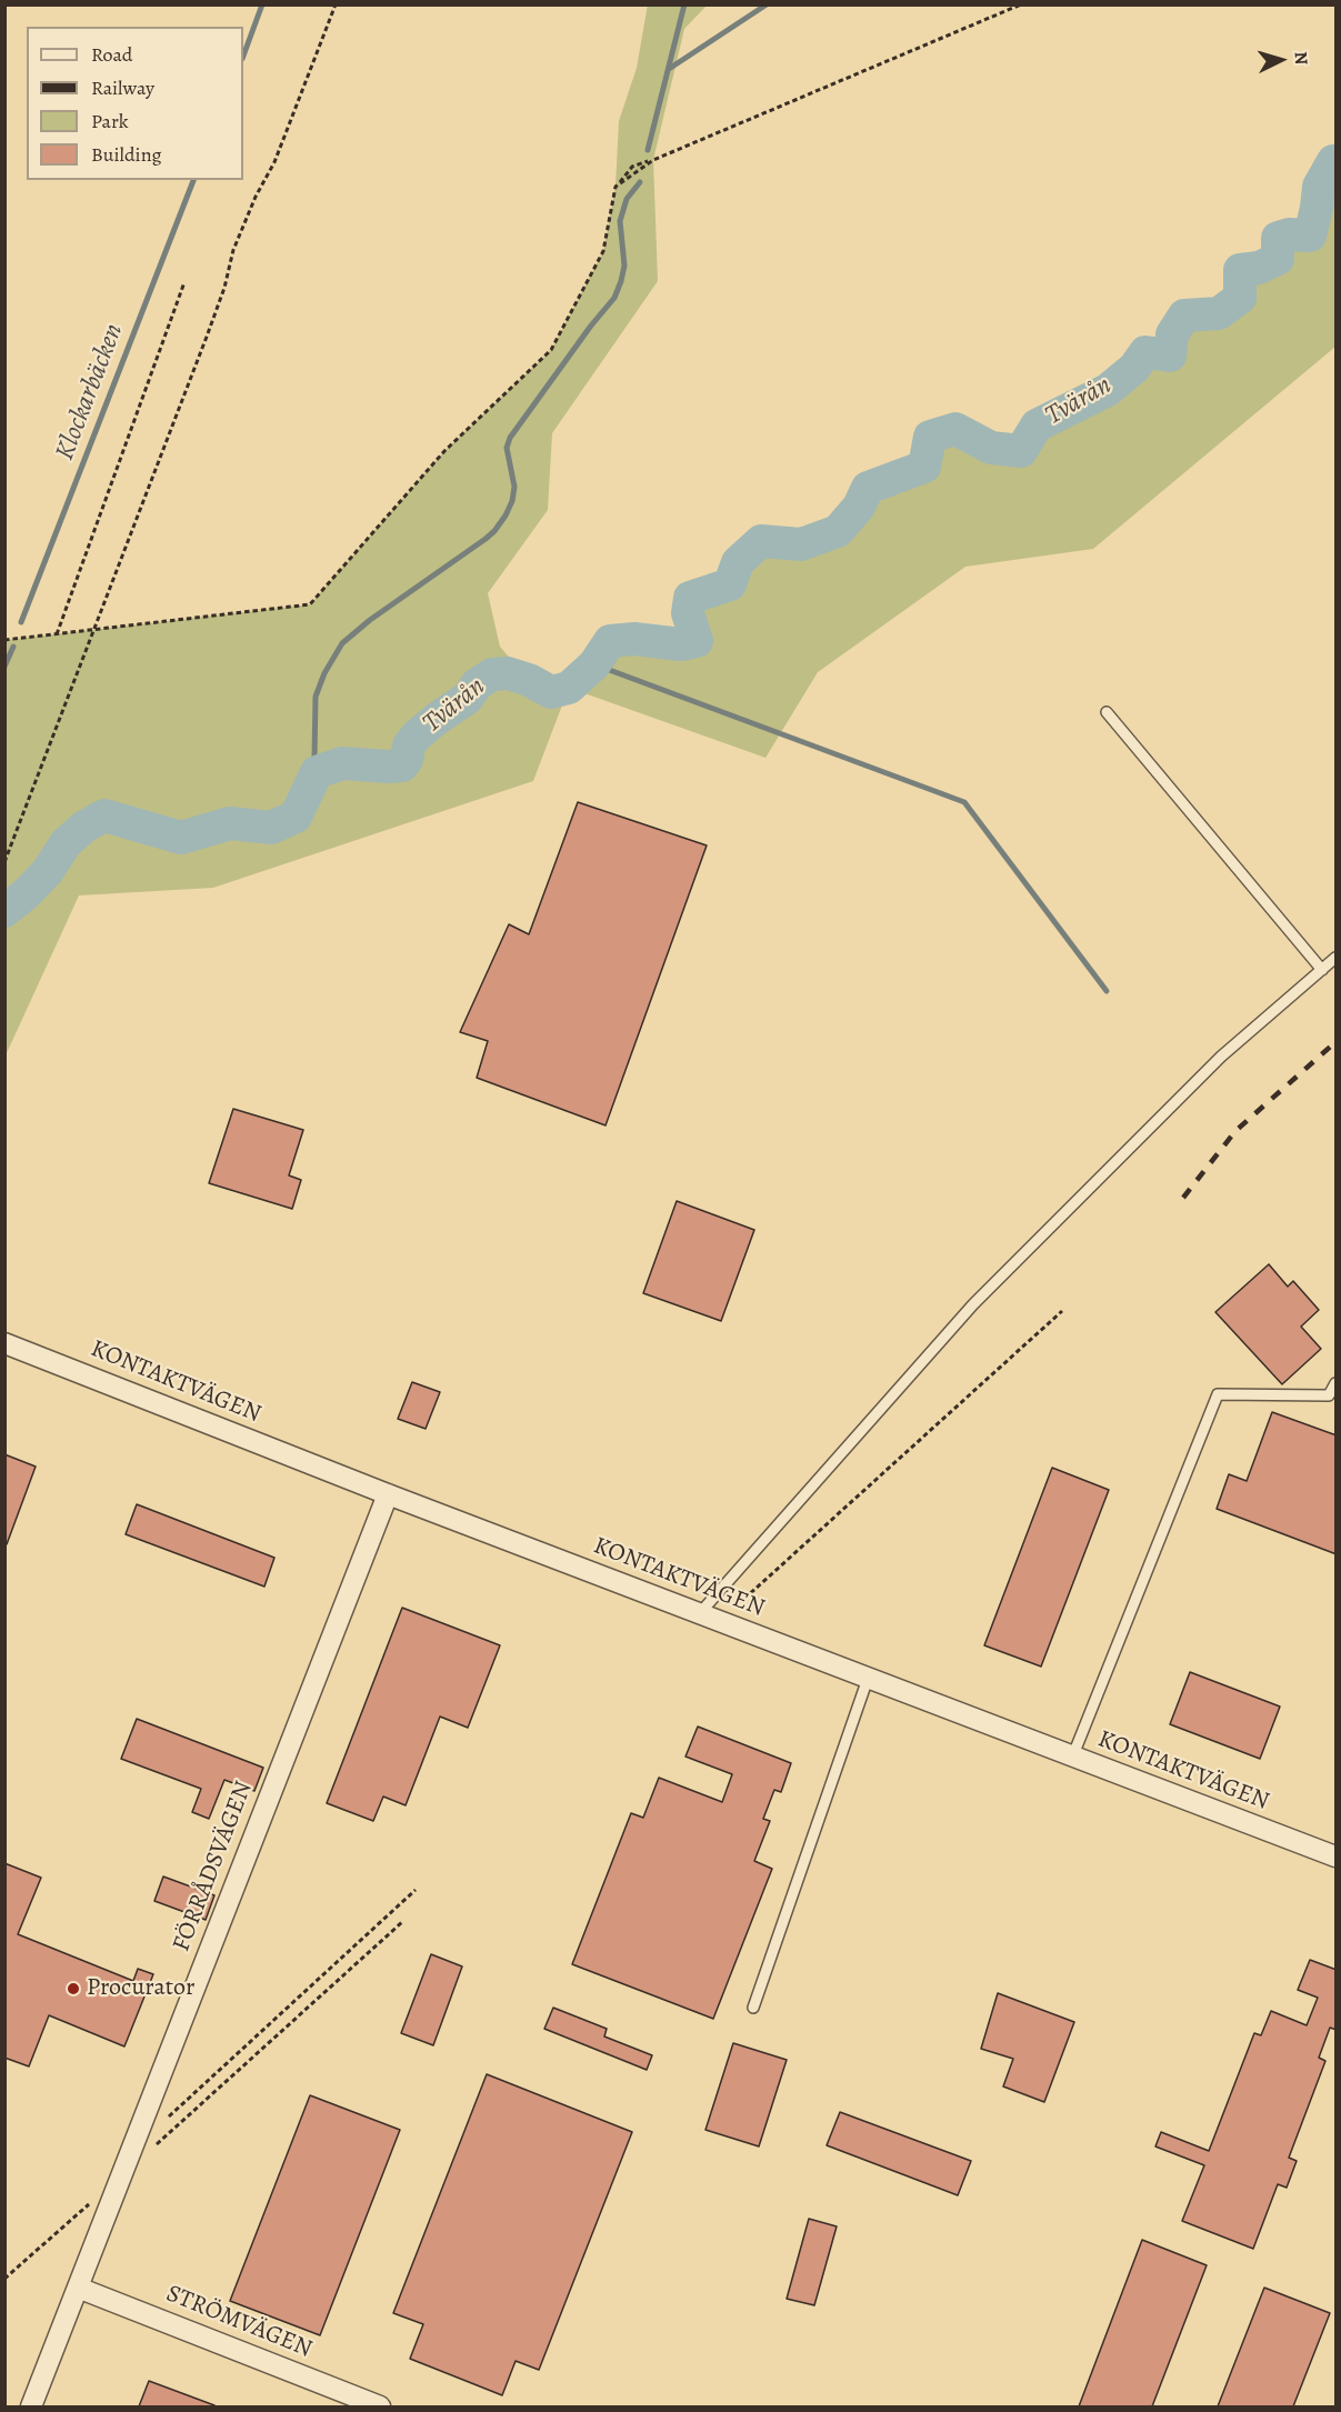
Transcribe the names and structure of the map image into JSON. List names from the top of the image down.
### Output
{
  "streets": {
    "street": ["KONTAKTVÄGEN", "FÖRRÅDSVÄGEN", "STRÖMVÄGEN"]
  },
  "crossings": [
    ["KONTAKTVÄGEN", "FÖRRÅDSVÄGEN"],
    ["FÖRRÅDSVÄGEN", "STRÖMVÄGEN"]
  ],
  "water": ["Klockarbäcken", "Tvärån"],
  "places": ["Procurator"],
  "legend": [
    "Road",
    "Railway",
    "Park",
    "Building"
  ],
  "north": "right"
}
